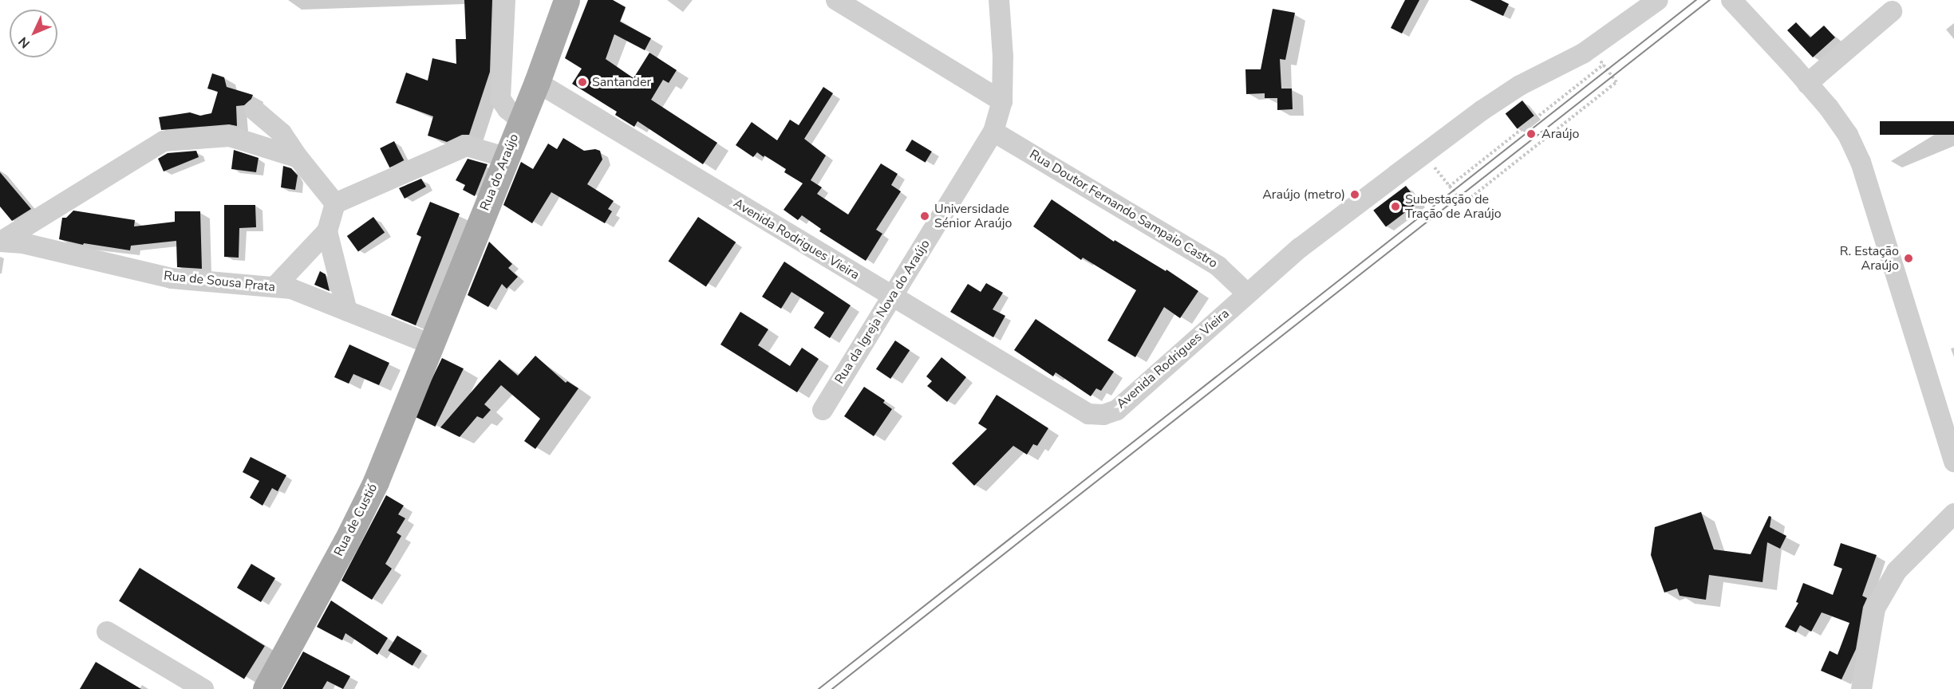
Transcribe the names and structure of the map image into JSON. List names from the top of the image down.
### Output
{
  "streets": {
    "main road": ["Rua do Araújo", "Rua de Custió"],
    "street": [
      "Rua Doutor Fernando Sampaio Castro",
      "Avenida Rodrigues Vieira",
      "Rua de Sousa Prata",
      "Rua da Igreja Nova do Araújo"
    ]
  },
  "crossings": [
    ["Rua do Araújo", "Avenida Rodrigues Vieira"],
    ["Rua do Araújo", "Rua de Sousa Prata"],
    ["Rua do Araújo", "Rua de Custió"],
    ["Rua Doutor Fernando Sampaio Castro", "Avenida Rodrigues Vieira"],
    ["Rua Doutor Fernando Sampaio Castro", "Rua da Igreja Nova do Araújo"],
    ["Avenida Rodrigues Vieira", "Rua da Igreja Nova do Araújo"],
    ["Rua de Sousa Prata", "Rua de Custió"]
  ],
  "places": [
    "Santander",
    "Araújo",
    "Araújo (metro)",
    "Subestação de Tração de Araújo",
    "Universidade Sénior Araújo",
    "R. Estação Araújo"
  ],
  "north": "bottom left"
}
